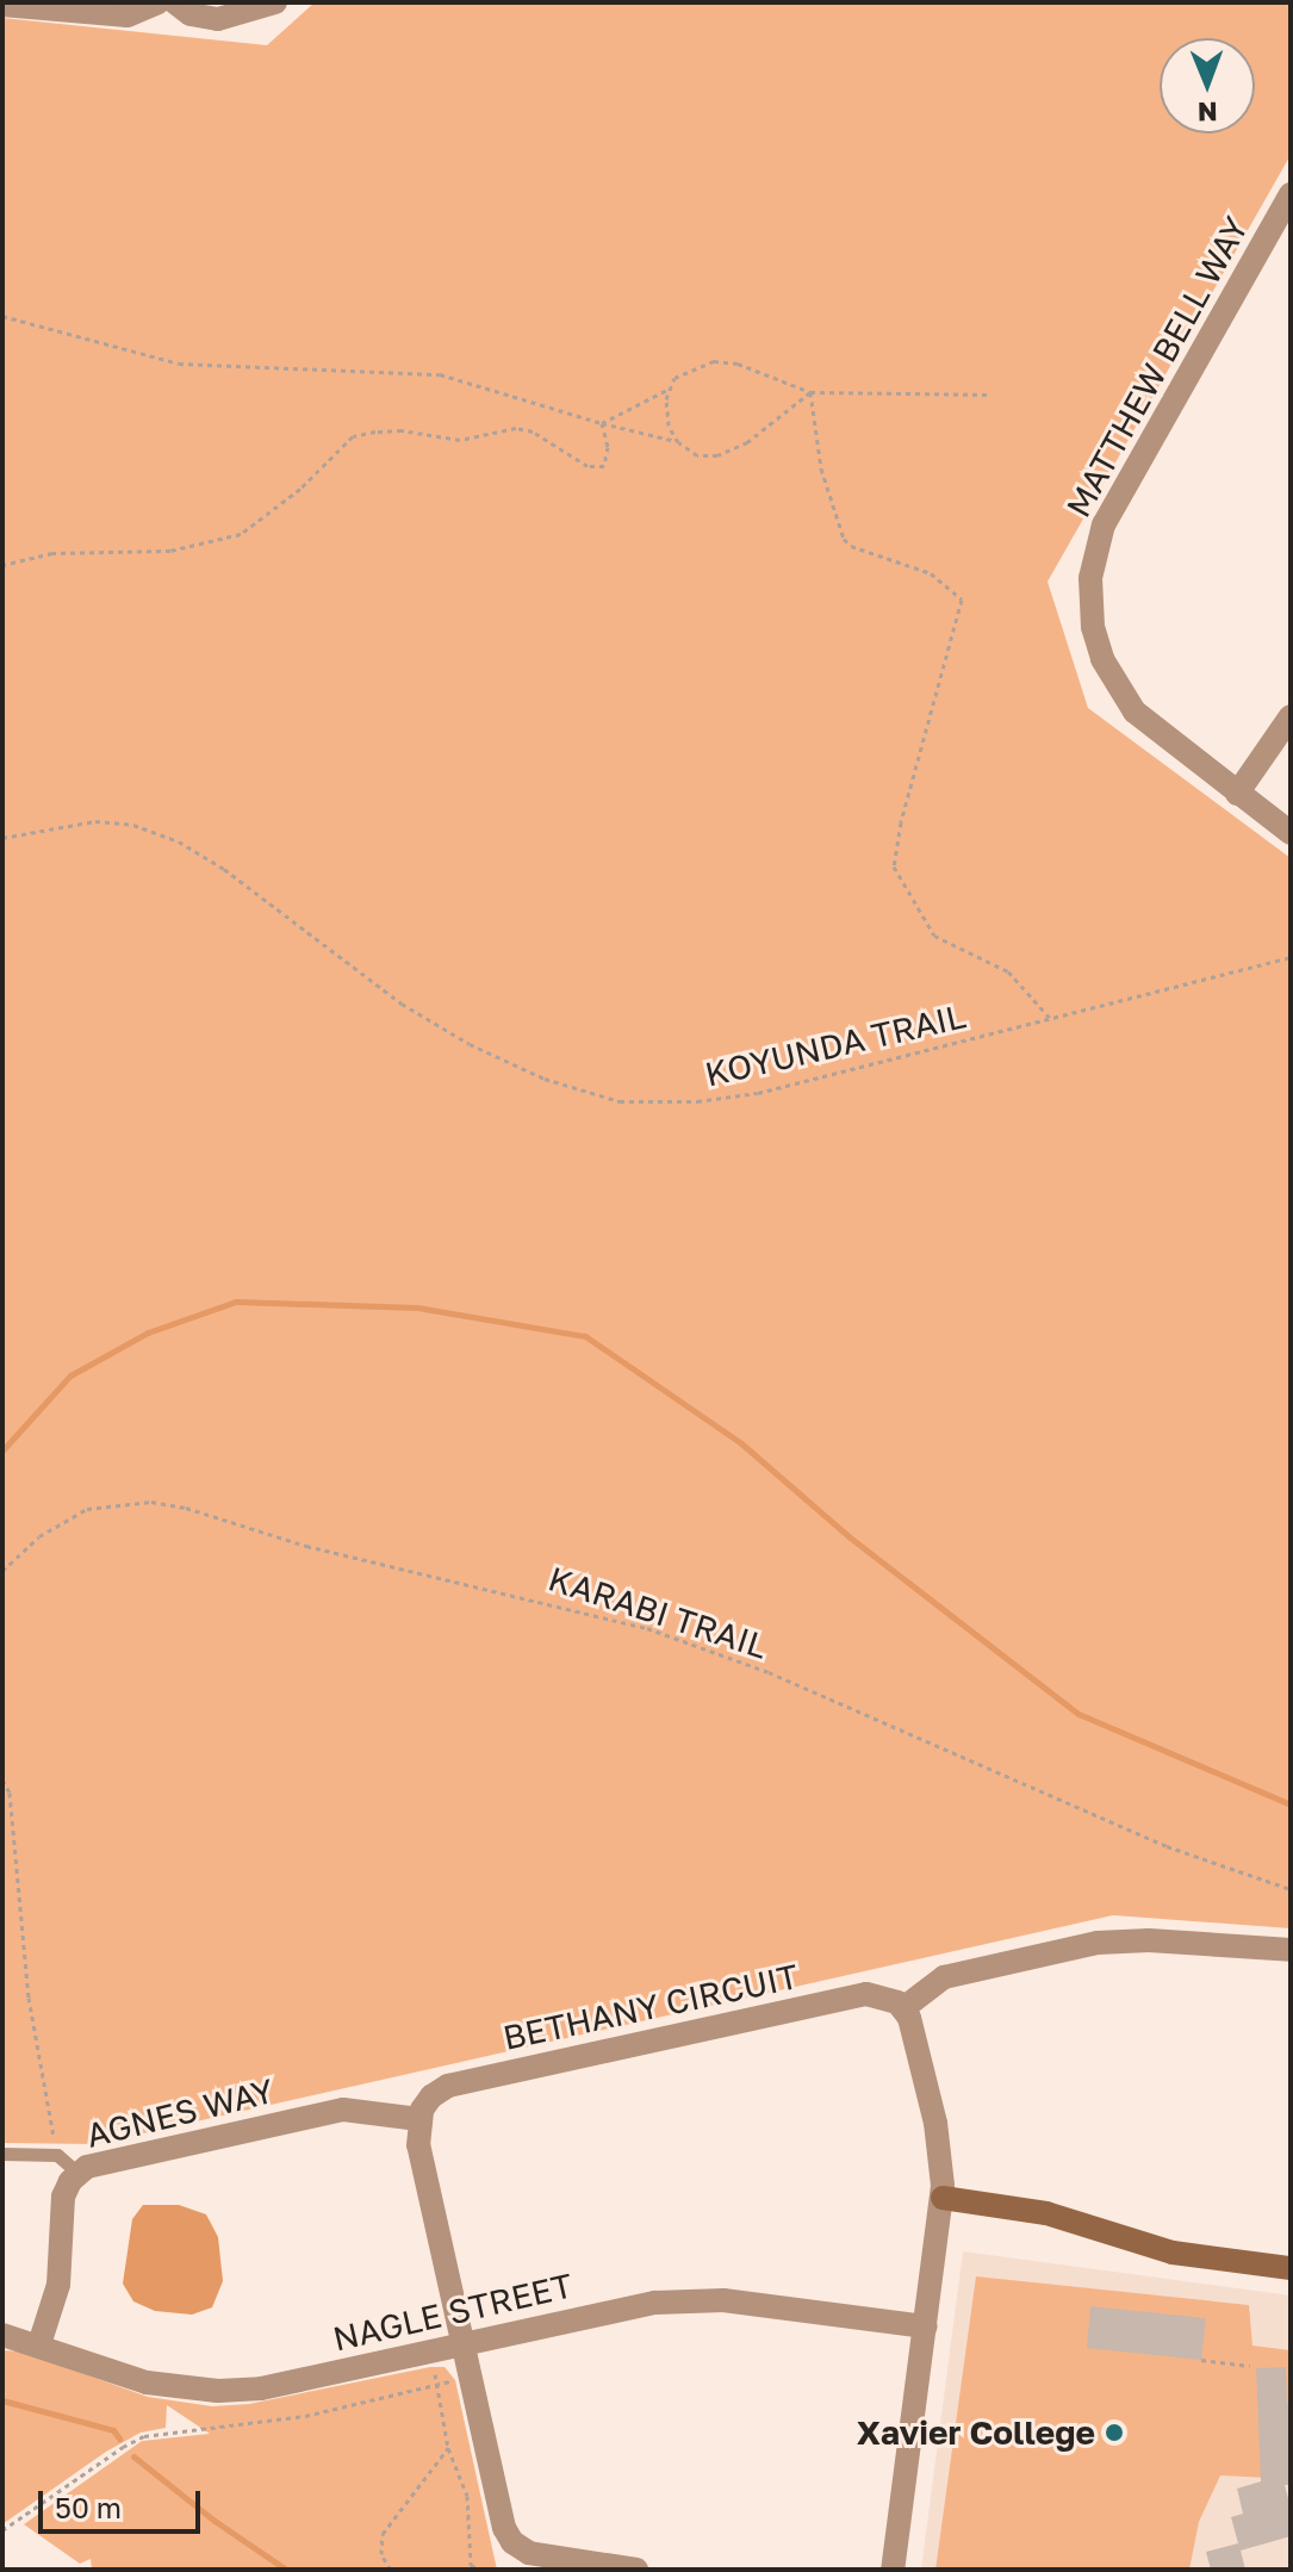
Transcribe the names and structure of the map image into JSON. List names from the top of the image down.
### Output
{
  "streets": {
    "street": [
      "MATTHEW BELL WAY",
      "BETHANY CIRCUIT",
      "AGNES WAY",
      "NAGLE STREET"
    ],
    "path": ["KOYUNDA TRAIL", "KARABI TRAIL"]
  },
  "crossings": [
    ["BETHANY CIRCUIT", "AGNES WAY"],
    ["AGNES WAY", "NAGLE STREET"]
  ],
  "places": ["Xavier College"],
  "scale_bar": "50 m",
  "north": "bottom"
}
